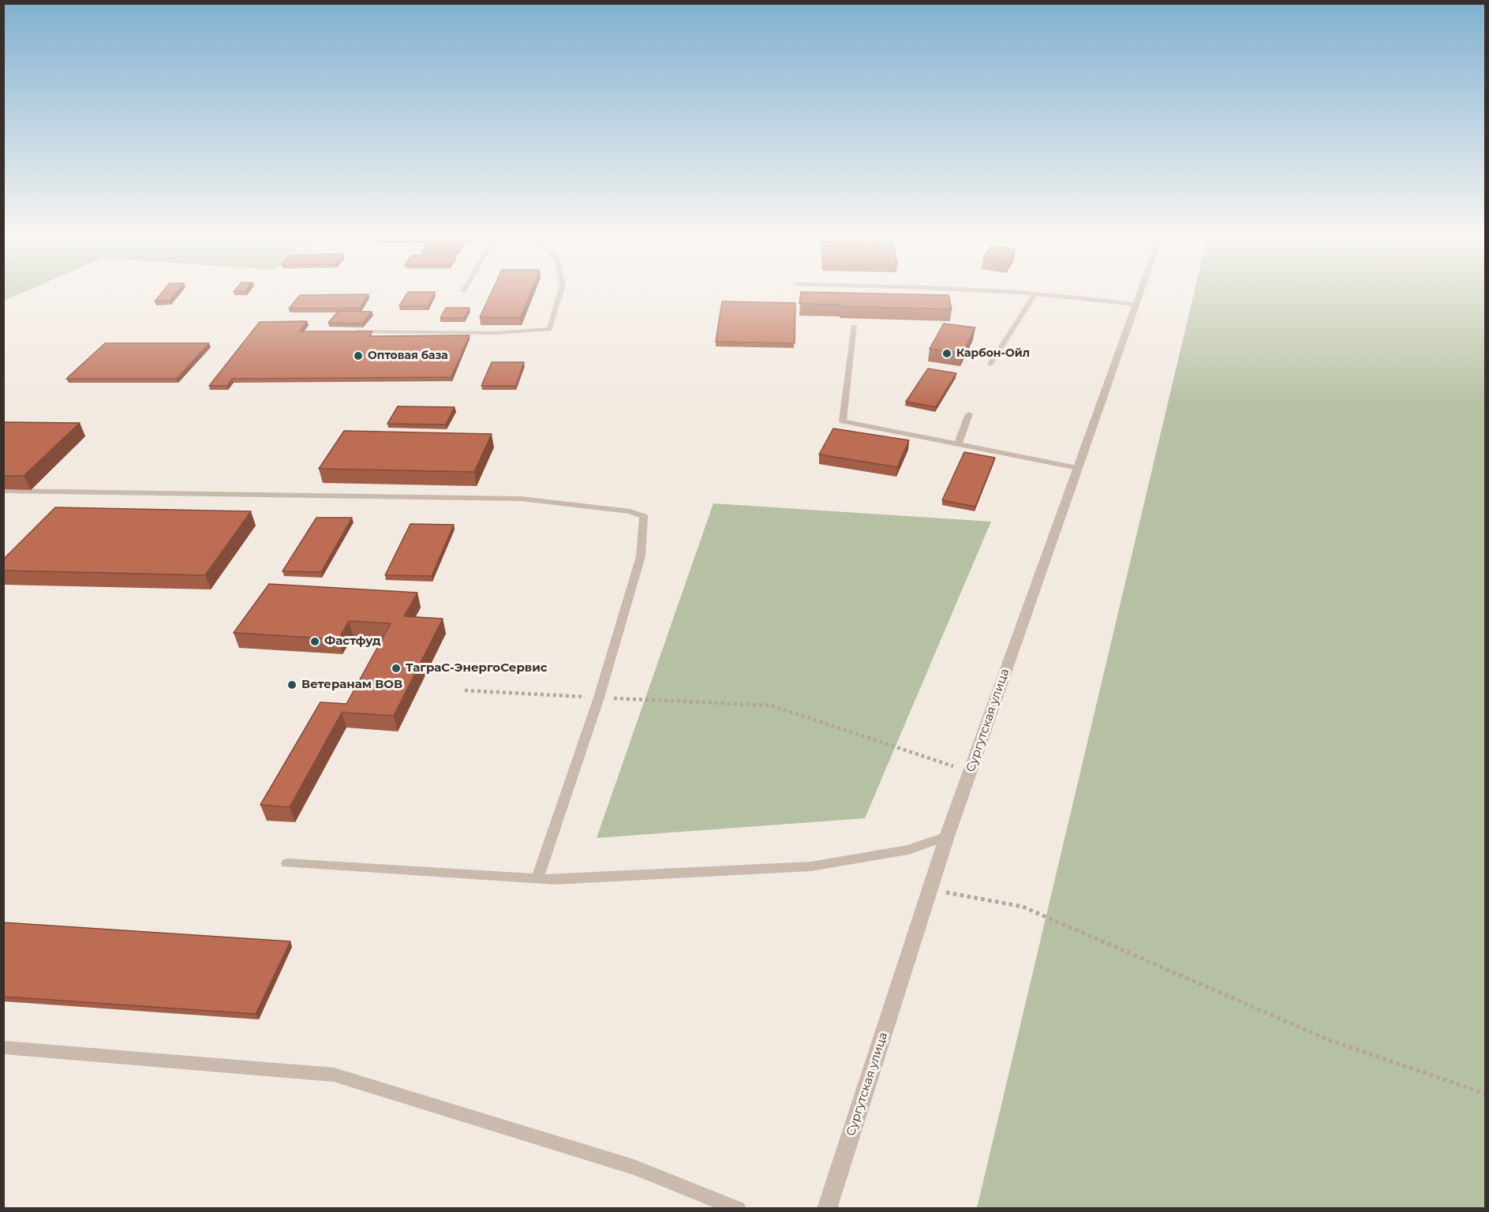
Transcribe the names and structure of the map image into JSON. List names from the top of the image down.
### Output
{
  "streets": {
    "street": ["Сургутская улица"]
  },
  "places": [
    "Карбон-Ойл",
    "Оптовая база",
    "Фастфуд",
    "ТаграС-ЭнергоСервис",
    "Ветеранам ВОВ"
  ]
}
